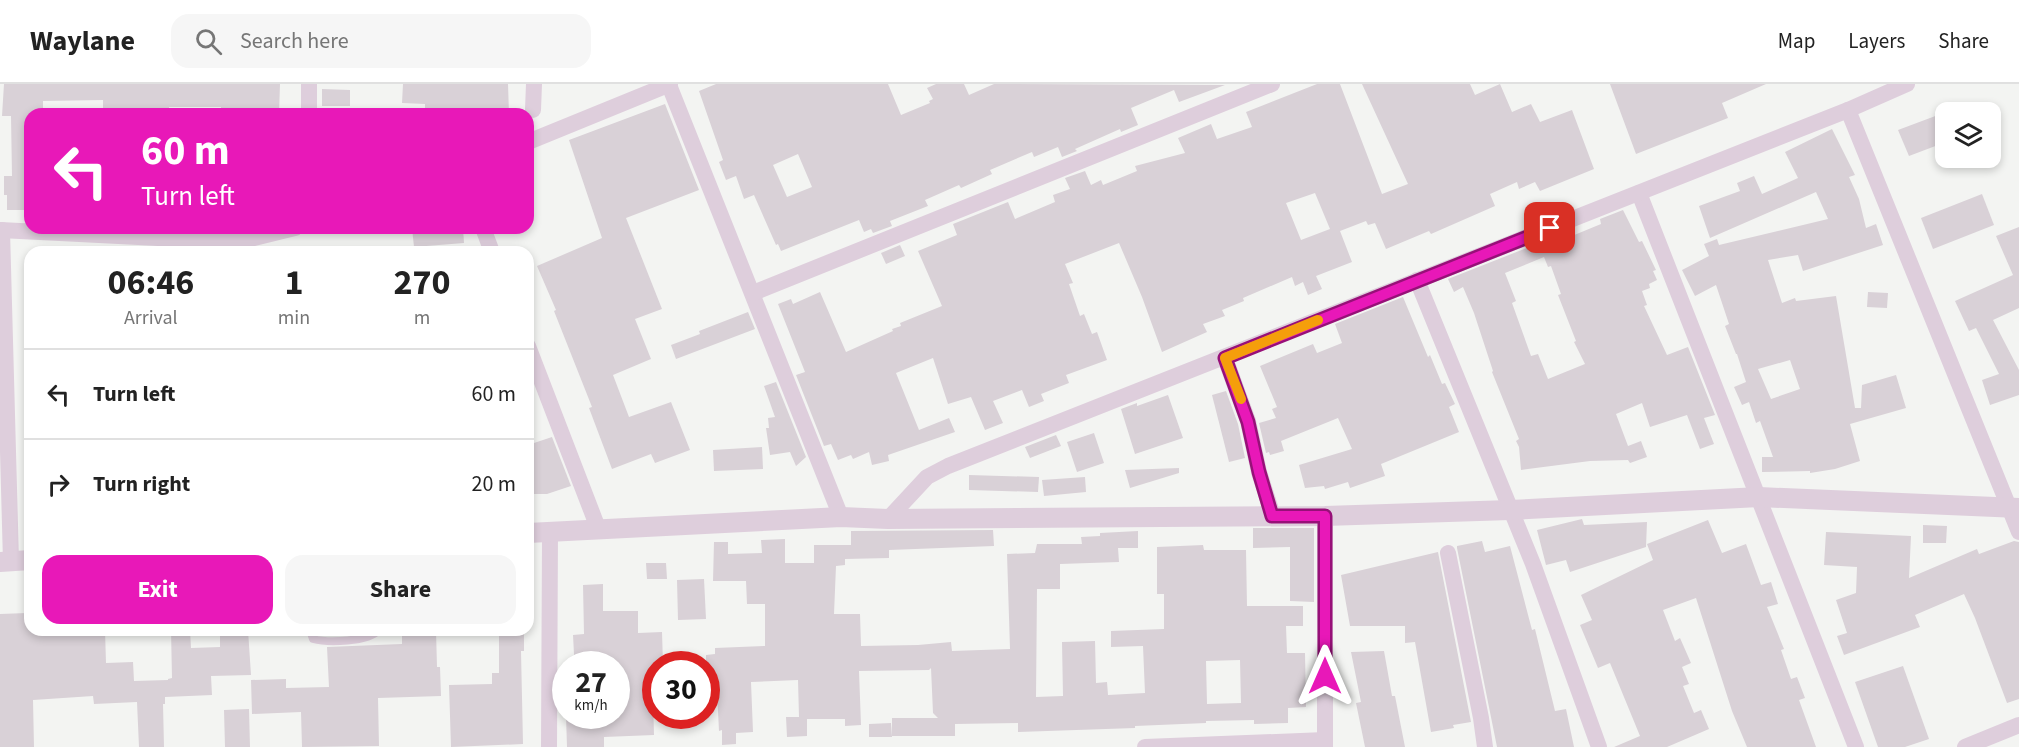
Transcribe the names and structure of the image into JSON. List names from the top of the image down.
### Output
{
  "page": {
    "header": "Waylane",
    "search": "Search here",
    "nav": ["Map", "Layers", "Share"],
    "turn": ["60 m", "Turn left"],
    "eta": [
      "06:46",
      "Arrival",
      "1",
      "min",
      "270",
      "m"
    ],
    "list": [
      {
        "name": "Turn left",
        "value": "60 m"
      },
      {
        "name": "Turn right",
        "value": "20 m"
      }
    ],
    "buttons": ["Exit", "Share"],
    "speed": "27 km/h",
    "limit": "30"
  }
}
